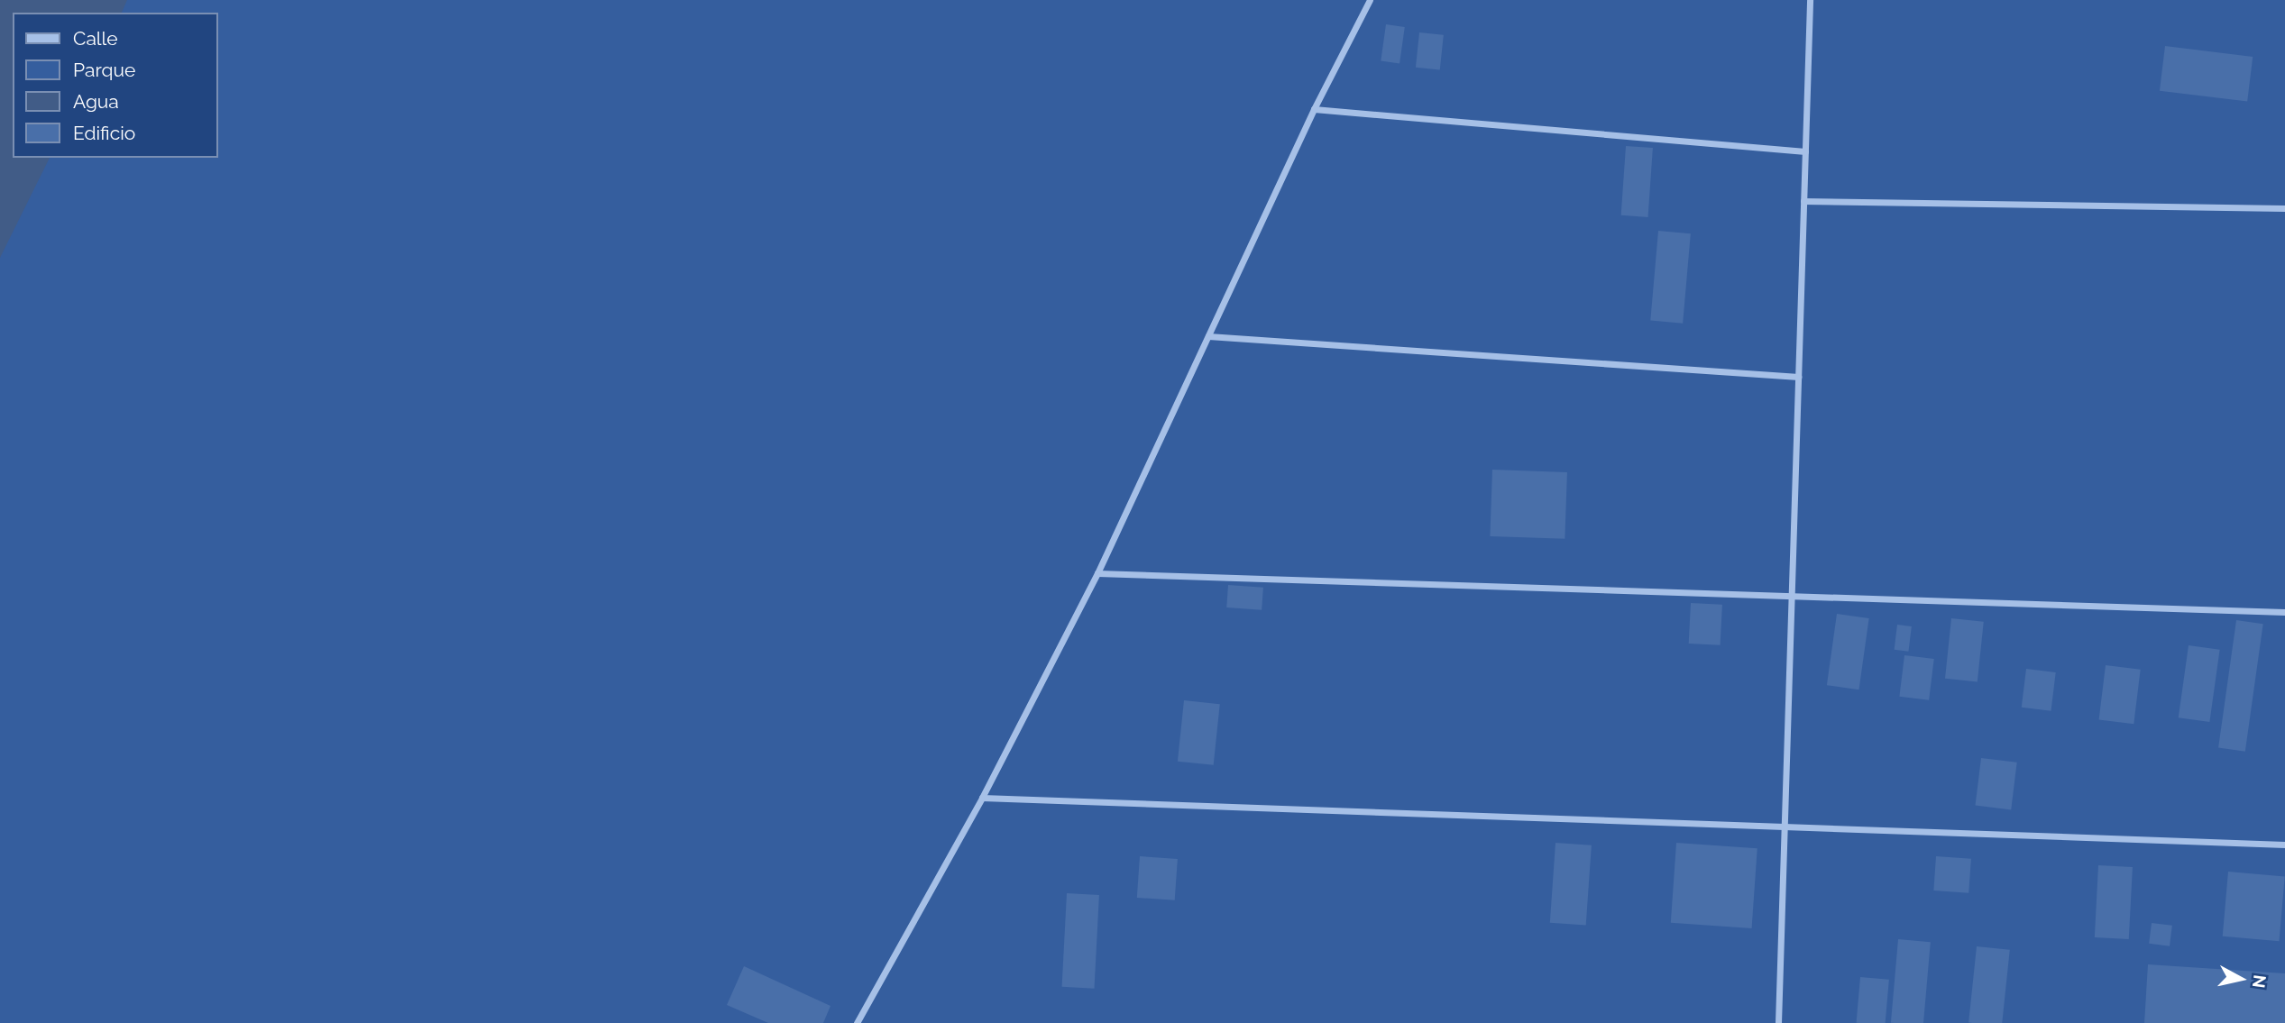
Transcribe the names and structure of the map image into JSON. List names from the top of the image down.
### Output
{
  "legend": [
    "Calle",
    "Parque",
    "Agua",
    "Edificio"
  ],
  "north": "right"
}
